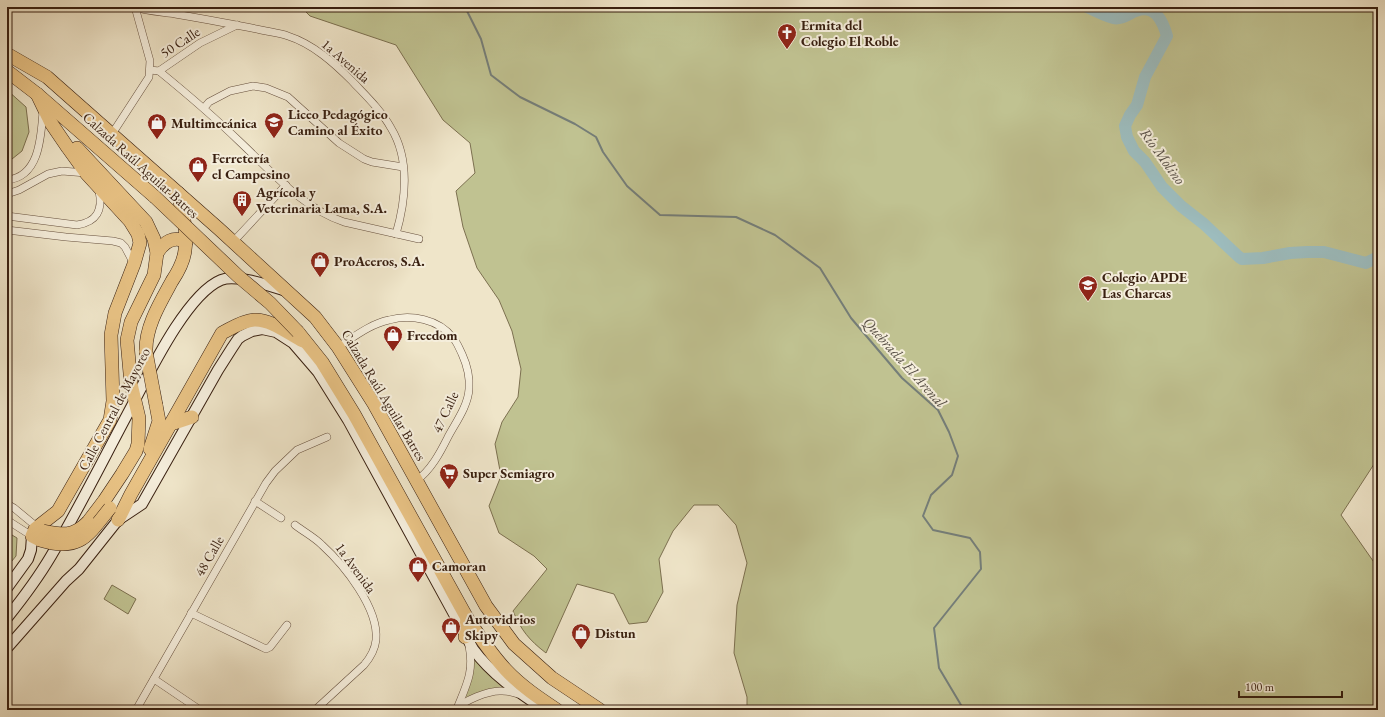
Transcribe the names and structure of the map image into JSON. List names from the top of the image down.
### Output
{
  "streets": {
    "highway": ["Calzada Raúl Aguilar Batres"],
    "main road": ["Calle Central de Mayoreo"],
    "street": [
      "50 Calle",
      "1a Avenida",
      "47 Calle",
      "48 Calle"
    ]
  },
  "crossings": [
    ["50 Calle", "1a Avenida"],
    ["Calzada Raúl Aguilar Batres", "Calle Central de Mayoreo"],
    ["Calzada Raúl Aguilar Batres", "47 Calle"]
  ],
  "water": ["Río Molino", "Quebrada El Arenal"],
  "places": {
    "church": ["Ermita del Colegio El Roble"],
    "school or university": ["Liceo Pedagógico Camino al Éxito", "Colegio APDE Las Charcas"],
    "shop": [
      "Multimecánica",
      "Ferretería el Campesino",
      "ProAceros, S.A.",
      "Freedom",
      "Camoran",
      "Autovidrios Skipy",
      "Distun"
    ],
    "building": ["Agrícola y Veterinaria Lama, S.A."],
    "supermarket": ["Super Semiagro"]
  },
  "scale_bar": "100 m"
}
